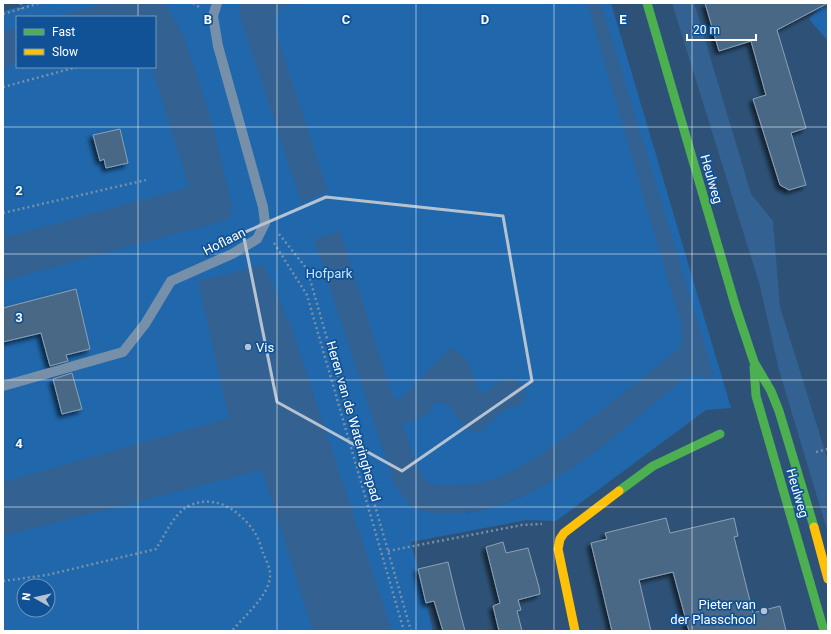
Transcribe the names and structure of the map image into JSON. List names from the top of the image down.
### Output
{
  "streets": {
    "main road": ["Heulweg"],
    "lane": ["Hoflaan"],
    "path": ["Heren van de Wateringhepad"]
  },
  "crossings": [
    ["Hoflaan", "Heren van de Wateringhepad"]
  ],
  "parks": ["Hofpark"],
  "places": ["Vis", "Pieter van der Plasschool"],
  "legend": ["Fast", "Slow"],
  "scale_bar": "20 m",
  "north": "left",
  "grid": {
    "columns": [
      "B",
      "C",
      "D",
      "E"
    ],
    "rows": ["2", "3", "4"]
  }
}
